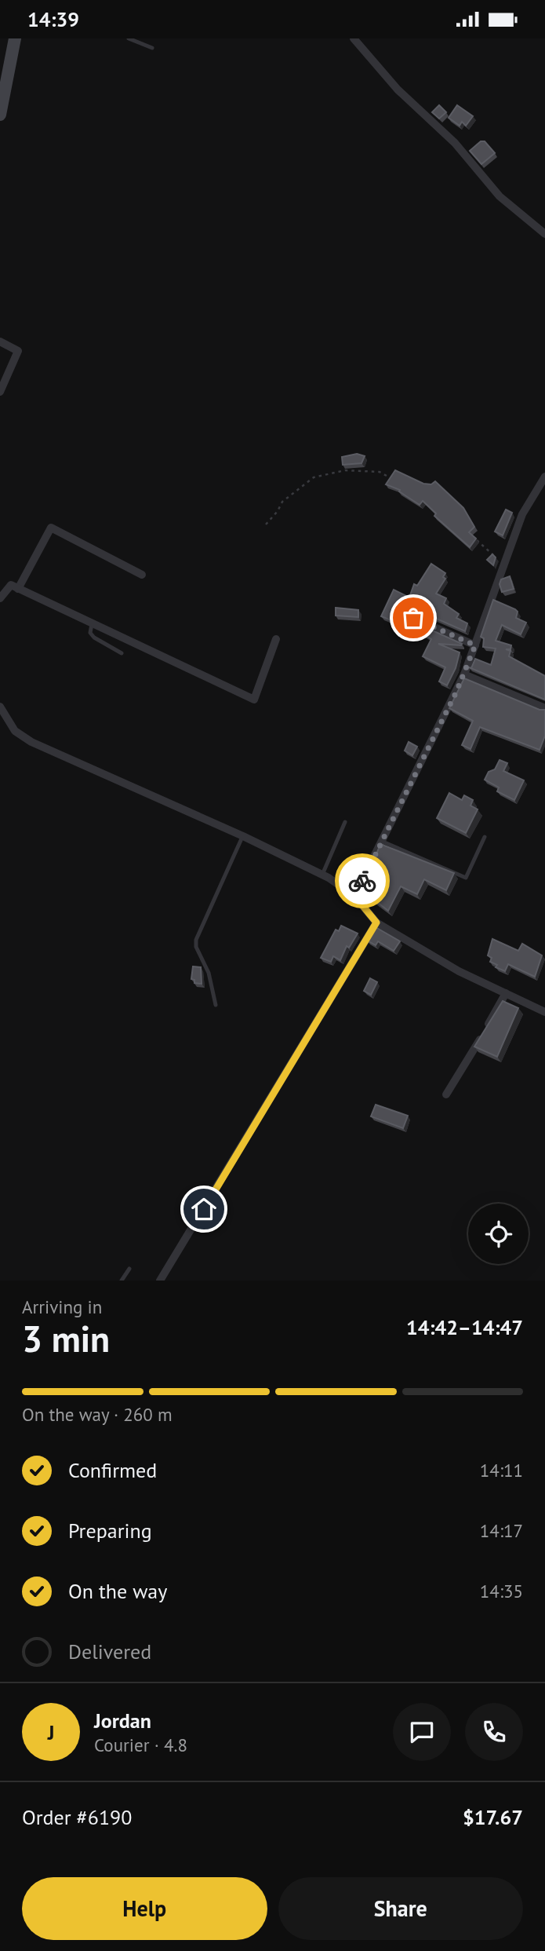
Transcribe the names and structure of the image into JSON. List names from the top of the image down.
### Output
{
  "page": {
    "status": "14:39",
    "heading": ["3 min", "Arriving in", "14:42–14:47"],
    "panel": [
      "Jordan",
      "Courier · 4.8",
      "Order #6190",
      "$17.67"
    ],
    "bar": "On the way · 260 m",
    "list": [
      ["Confirmed", "14:11"],
      ["Preparing", "14:17"],
      ["On the way", "14:35"],
      "Delivered"
    ],
    "round": "J",
    "buttons": ["Help", "Share"]
  }
}
